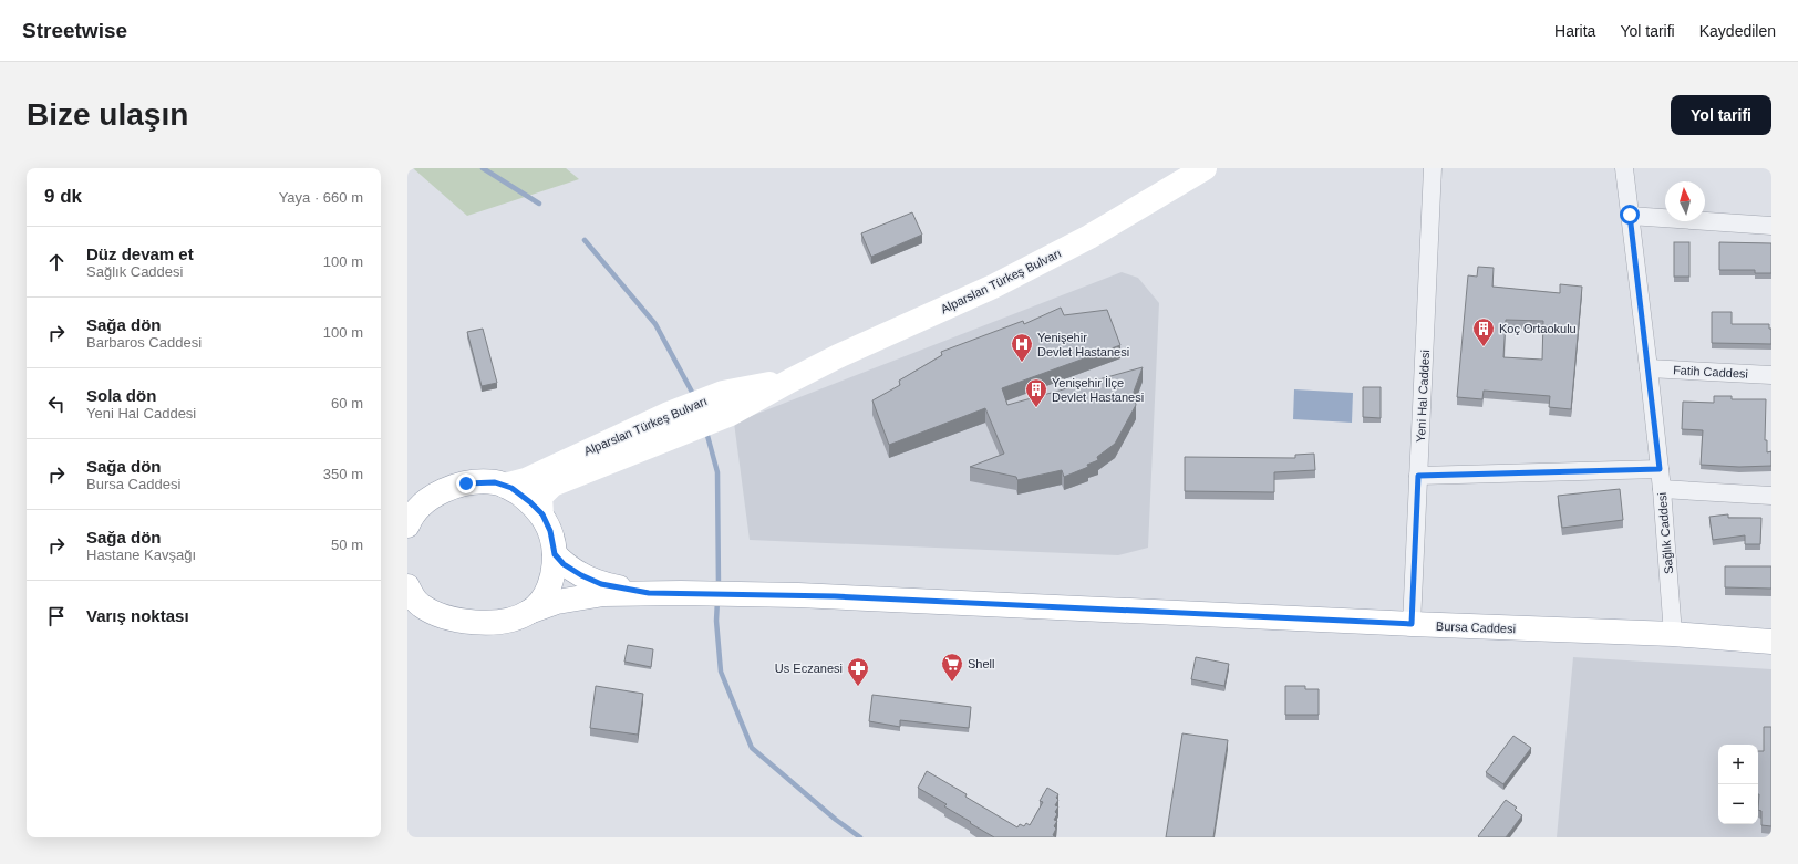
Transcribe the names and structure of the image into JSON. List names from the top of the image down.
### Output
{
  "streets": {
    "main road": ["Alparslan Türkeş Bulvarı", "Bursa Caddesi"],
    "street": ["Fatih Caddesi", "Yeni Hal Caddesi", "Sağlık Caddesi"]
  },
  "crossings": [
    ["Fatih Caddesi", "Sağlık Caddesi"],
    ["Yeni Hal Caddesi", "Bursa Caddesi"],
    ["Sağlık Caddesi", "Bursa Caddesi"]
  ],
  "places": {
    "building": ["Koç Ortaokulu", "Yenişehir İlçe Devlet Hastanesi"],
    "hospital": ["Yenişehir Devlet Hastanesi"],
    "supermarket": ["Shell"],
    "pharmacy": ["Us Eczanesi"]
  },
  "north": "top",
  "page": {
    "header": "Streetwise",
    "nav": ["Harita", "Yol tarifi", "Kaydedilen"],
    "buttons": "Yol tarifi",
    "title": "Bize ulaşın",
    "heading": ["9 dk", "Yaya · 660 m"],
    "list": [
      ["Düz devam et", "Sağlık Caddesi", "100 m"],
      ["Sağa dön", "Barbaros Caddesi", "100 m"],
      ["Sola dön", "Yeni Hal Caddesi", "60 m"],
      ["Sağa dön", "Bursa Caddesi", "350 m"],
      ["Sağa dön", "Hastane Kavşağı", "50 m"],
      "Varış noktası"
    ],
    "map_buttons": ["+", "−"]
  }
}
